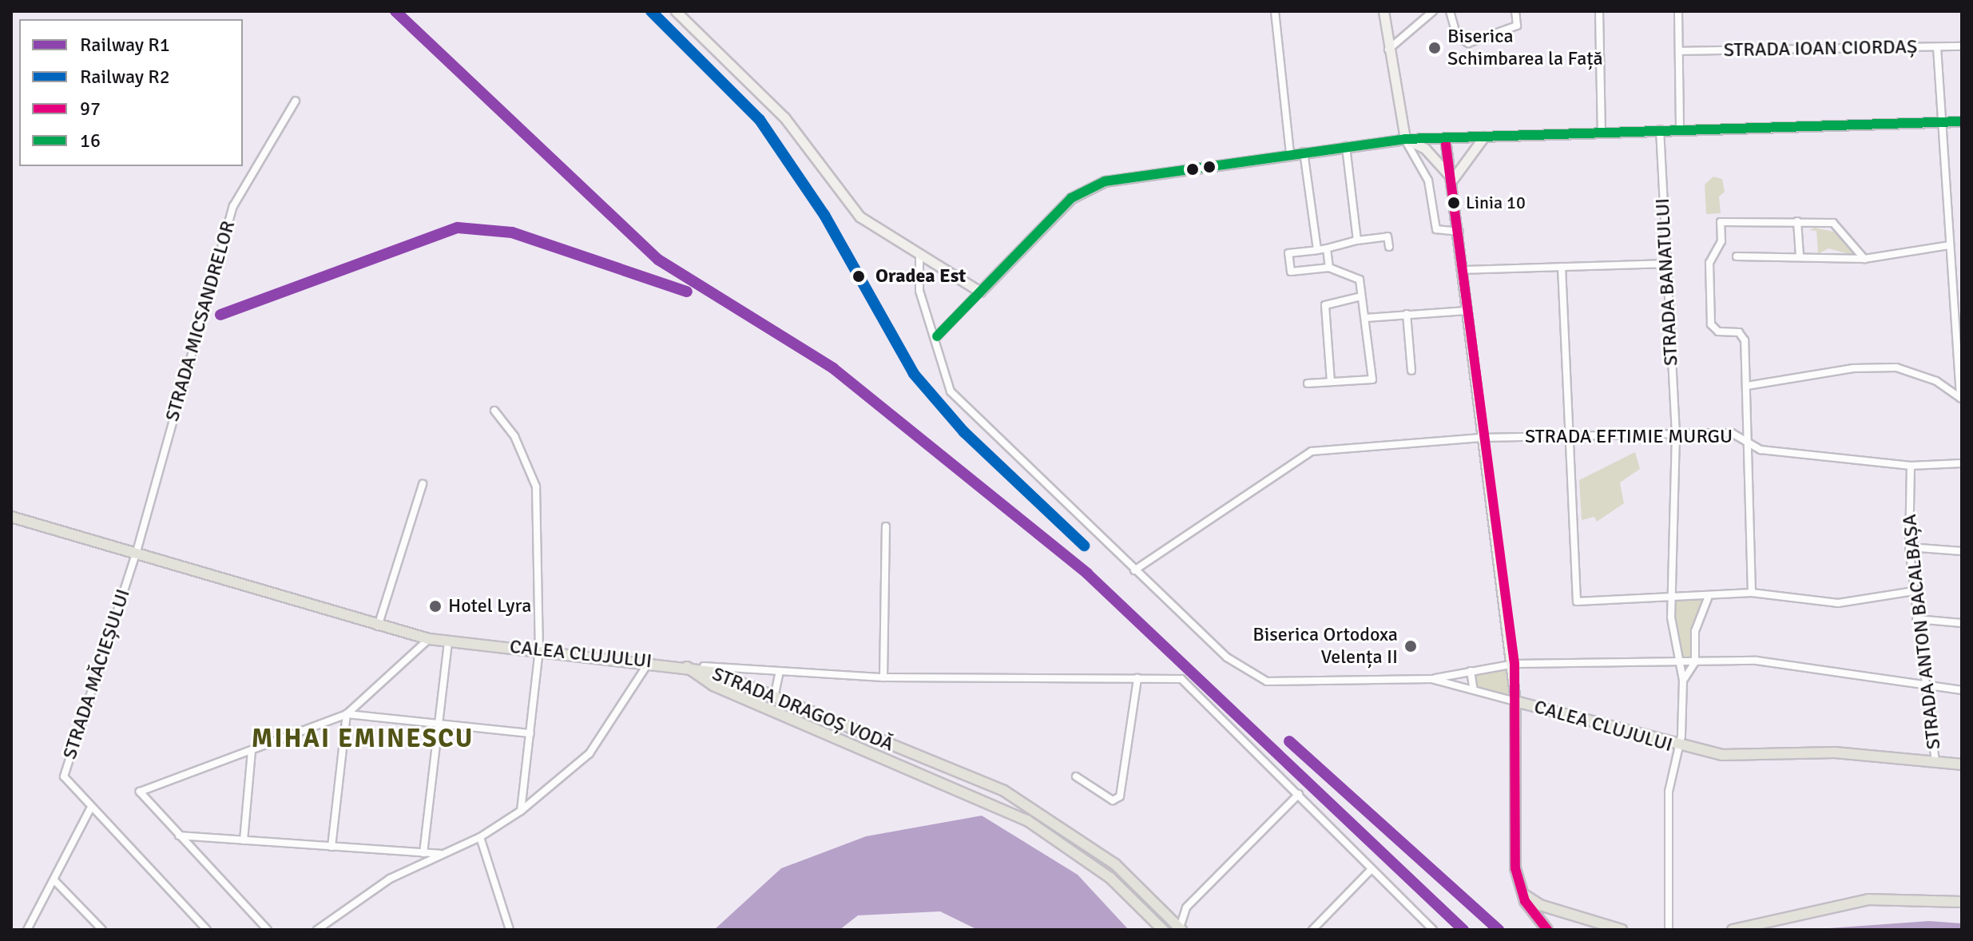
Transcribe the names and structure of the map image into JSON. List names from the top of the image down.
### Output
{
  "streets": {
    "main road": ["CALEA CLUJULUI", "STRADA DRAGOȘ VODĂ"],
    "street": [
      "STRADA IOAN CIORDAȘ",
      "STRADA BANATULUI",
      "STRADA MICSANDRELOR",
      "STRADA EFTIMIE MURGU",
      "STRADA ANTON BACALBAȘA",
      "STRADA MĂCIEȘULUI"
    ]
  },
  "crossings": [
    ["STRADA BANATULUI", "STRADA EFTIMIE MURGU"],
    ["STRADA MICSANDRELOR", "CALEA CLUJULUI"],
    ["STRADA MICSANDRELOR", "STRADA MĂCIEȘULUI"],
    ["STRADA EFTIMIE MURGU", "STRADA ANTON BACALBAȘA"],
    ["STRADA EFTIMIE MURGU", "CALEA CLUJULUI"],
    ["STRADA ANTON BACALBAȘA", "CALEA CLUJULUI"],
    ["CALEA CLUJULUI", "STRADA MĂCIEȘULUI"],
    ["CALEA CLUJULUI", "STRADA DRAGOȘ VODĂ"]
  ],
  "districts": ["MIHAI EMINESCU"],
  "places": [
    "Biserica Schimbarea la Față",
    "Linia 10",
    "Oradea Est",
    "Hotel Lyra",
    "Biserica Ortodoxa Velența II"
  ],
  "lines": [
    "rail line R1",
    "rail line R2",
    "transit line 16",
    "transit line 97"
  ],
  "legend": [
    "Railway R1",
    "Railway R2",
    "97",
    "16"
  ]
}
